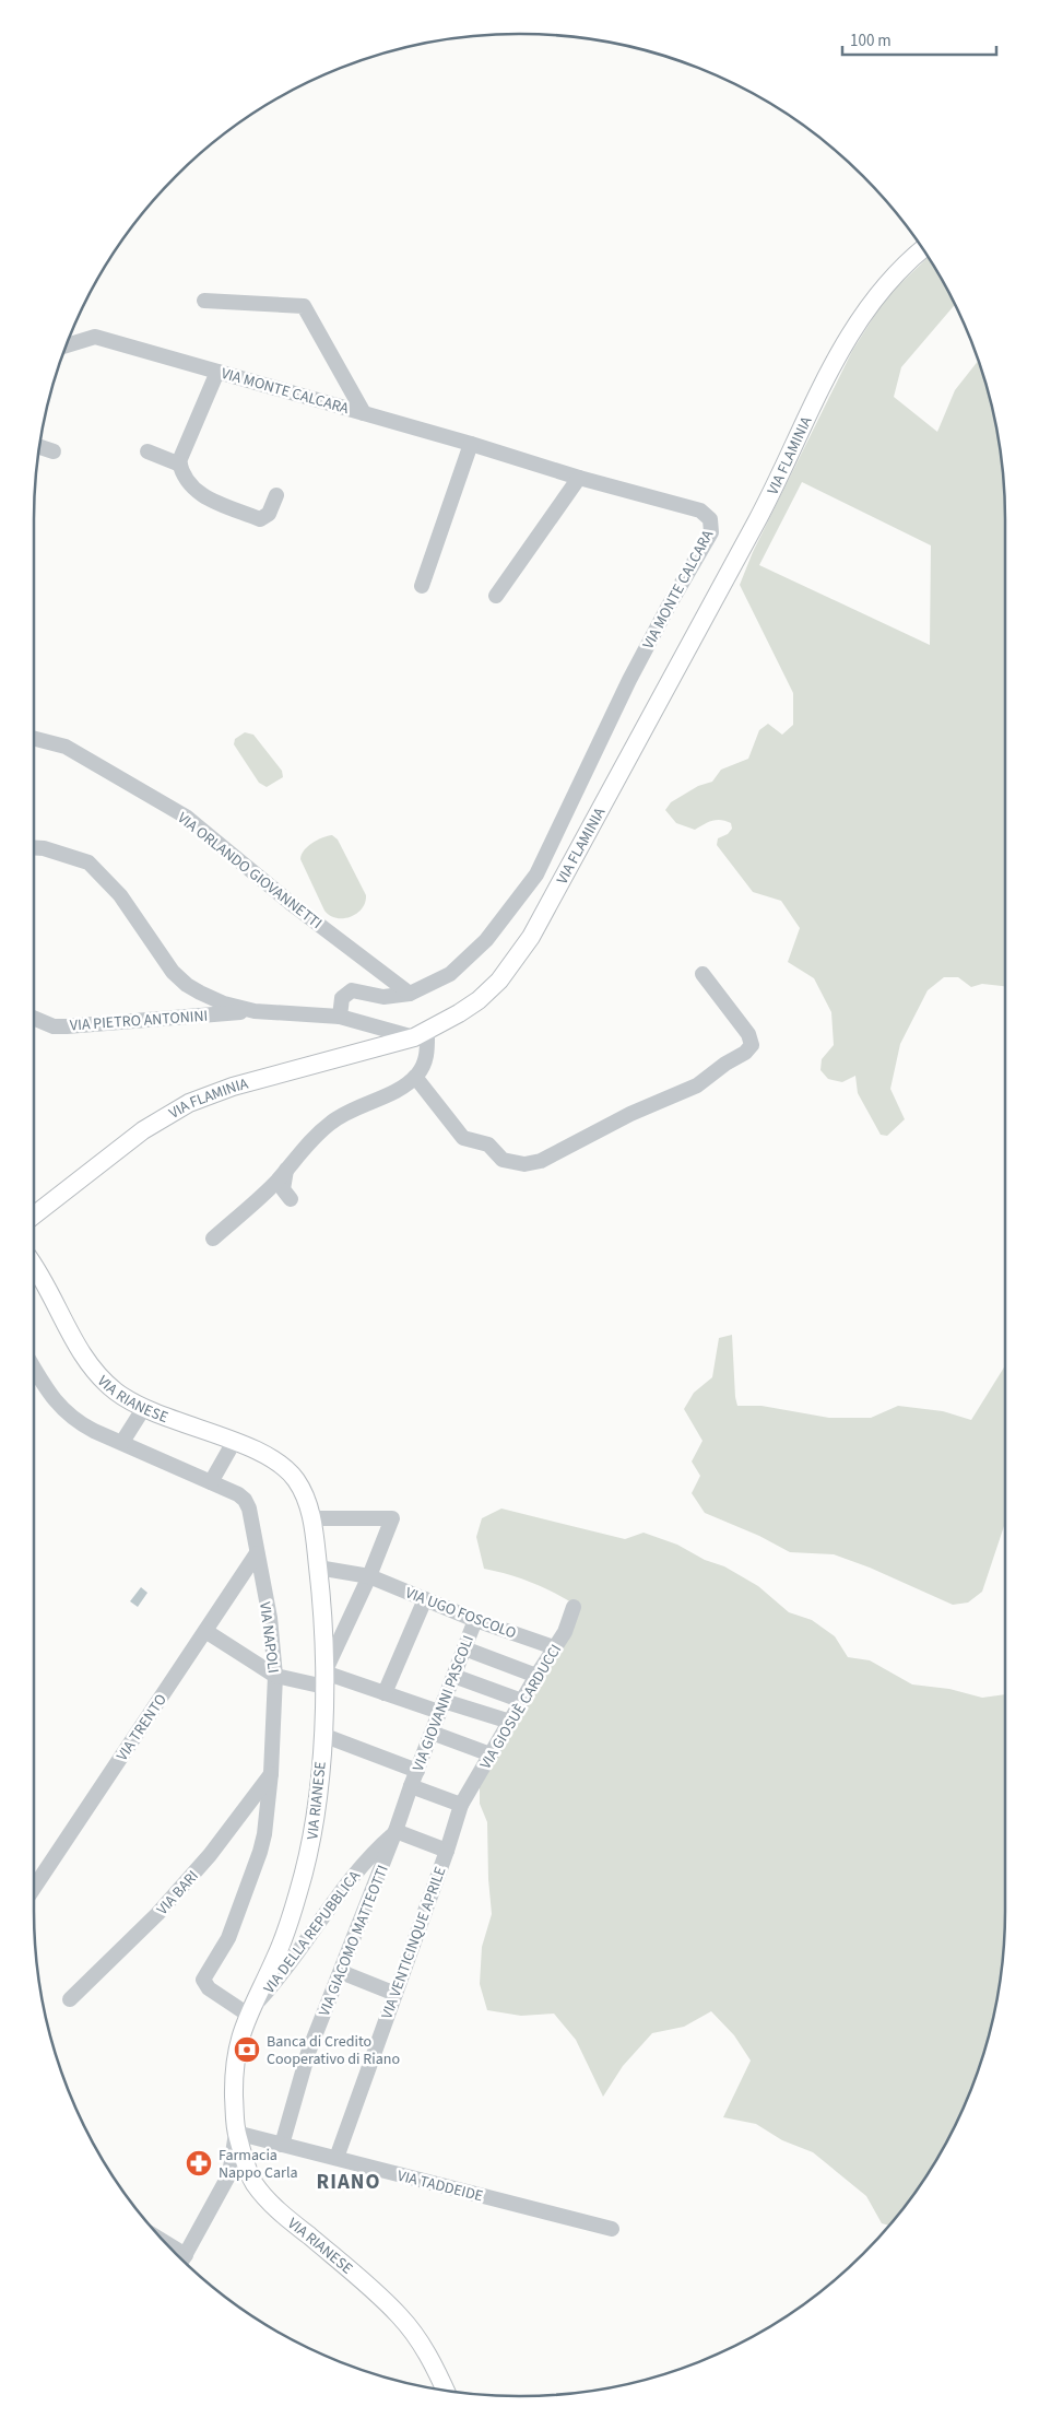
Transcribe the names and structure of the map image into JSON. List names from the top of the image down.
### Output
{
  "streets": {
    "main road": ["VIA FLAMINIA", "VIA RIANESE"],
    "street": [
      "VIA MONTE CALCARA",
      "VIA ORLANDO GIOVANNETTI",
      "VIA PIETRO ANTONINI",
      "VIA UGO FOSCOLO",
      "VIA NAPOLI",
      "VIA GIOVANNI PASCOLI",
      "VIA GIOSUÈ CARDUCCI",
      "VIA TRENTO",
      "VIA BARI",
      "VIA DELLA REPUBBLICA",
      "VIA GIACOMO MATTEOTTI",
      "VIA VENTICINQUE APRILE",
      "VIA TADDEIDE"
    ]
  },
  "crossings": [
    ["VIA MONTE CALCARA", "VIA ORLANDO GIOVANNETTI"],
    ["VIA MONTE CALCARA", "VIA PIETRO ANTONINI"],
    ["VIA RIANESE", "VIA UGO FOSCOLO"],
    ["VIA RIANESE", "VIA NAPOLI"],
    ["VIA RIANESE", "VIA DELLA REPUBBLICA"],
    ["VIA RIANESE", "VIA TADDEIDE"],
    ["VIA UGO FOSCOLO", "VIA GIOVANNI PASCOLI"],
    ["VIA UGO FOSCOLO", "VIA GIOSUÈ CARDUCCI"],
    ["VIA NAPOLI", "VIA TRENTO"],
    ["VIA NAPOLI", "VIA BARI"],
    ["VIA NAPOLI", "VIA DELLA REPUBBLICA"],
    ["VIA GIOVANNI PASCOLI", "VIA DELLA REPUBBLICA"],
    ["VIA GIOVANNI PASCOLI", "VIA GIACOMO MATTEOTTI"],
    ["VIA GIOSUÈ CARDUCCI", "VIA VENTICINQUE APRILE"],
    ["VIA DELLA REPUBBLICA", "VIA GIACOMO MATTEOTTI"],
    ["VIA GIACOMO MATTEOTTI", "VIA TADDEIDE"],
    ["VIA VENTICINQUE APRILE", "VIA TADDEIDE"]
  ],
  "districts": ["RIANO"],
  "places": {
    "bank": ["Banca di Credito Cooperativo di Riano"],
    "pharmacy": ["Farmacia Nappo Carla"]
  },
  "scale_bar": "100 m"
}
